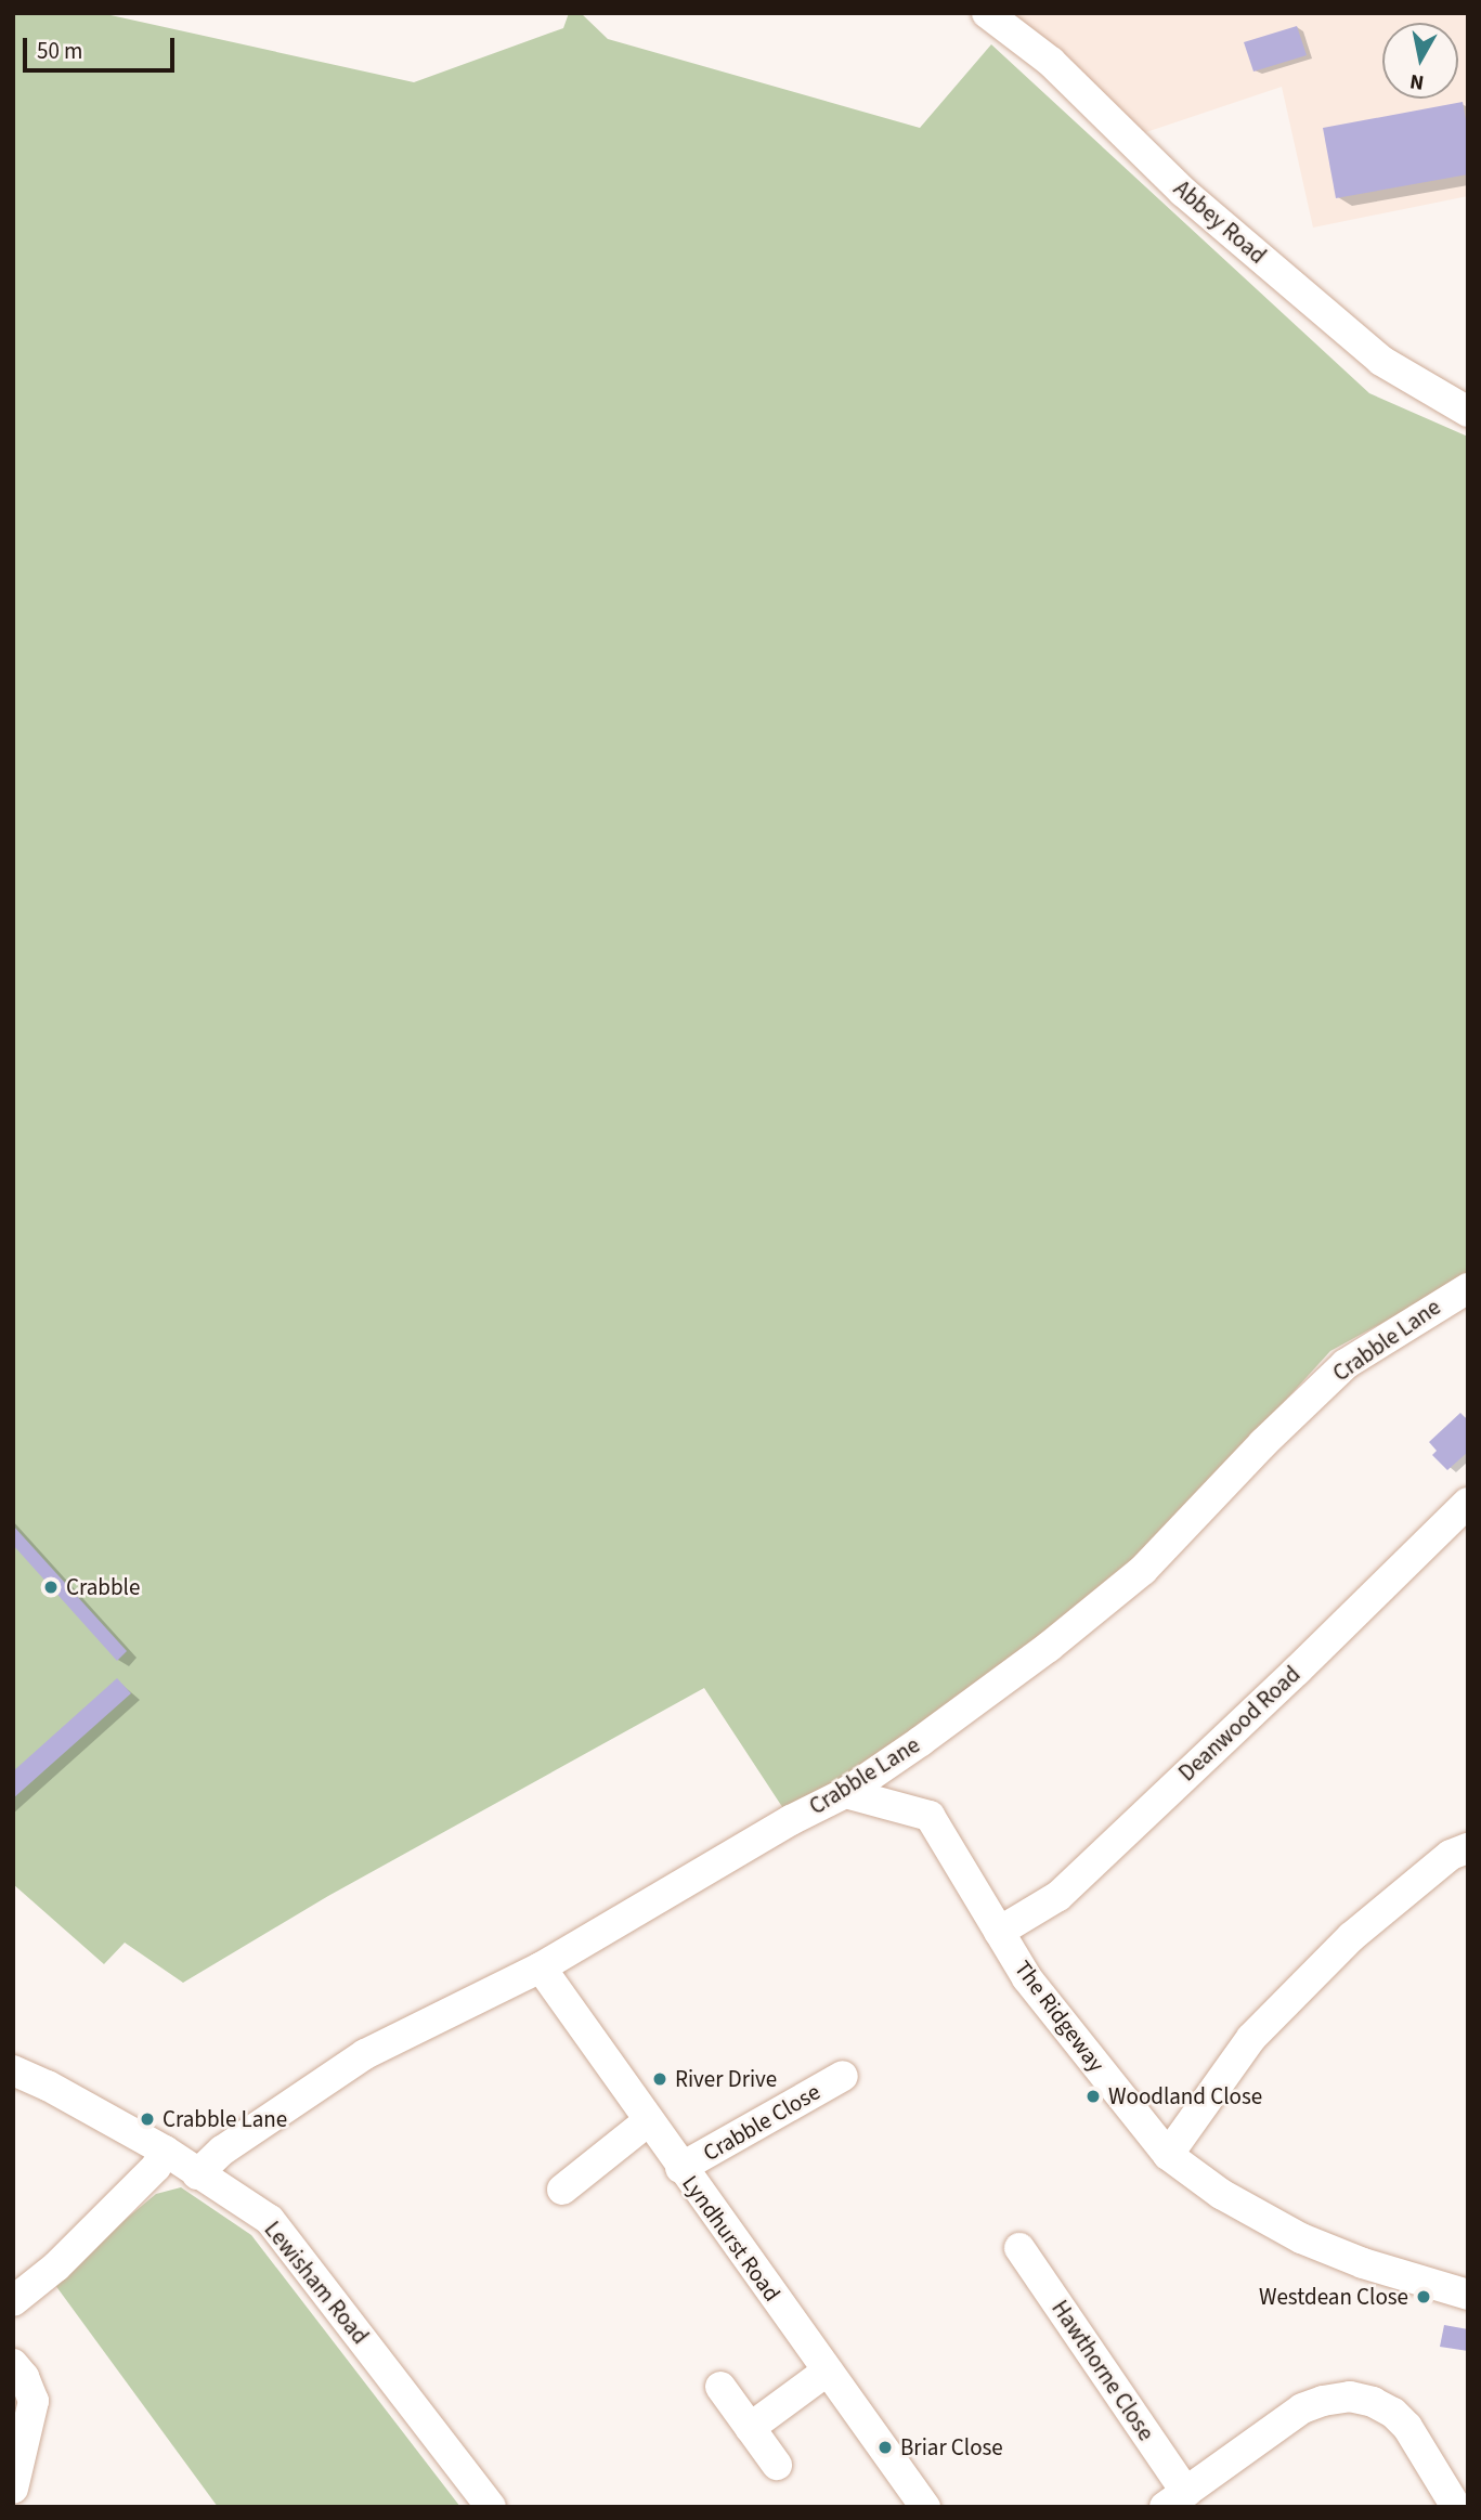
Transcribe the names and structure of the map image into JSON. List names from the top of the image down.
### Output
{
  "streets": {
    "street": [
      "Abbey Road",
      "Crabble Lane",
      "Deanwood Road",
      "The Ridgeway",
      "Crabble Close",
      "Lyndhurst Road",
      "Lewisham Road",
      "Hawthorne Close"
    ]
  },
  "crossings": [
    ["Crabble Lane", "The Ridgeway"],
    ["Crabble Lane", "Lyndhurst Road"],
    ["Crabble Lane", "Lewisham Road"],
    ["Deanwood Road", "The Ridgeway"],
    ["Crabble Close", "Lyndhurst Road"]
  ],
  "places": [
    "Crabble",
    "River Drive",
    "Woodland Close",
    "Crabble Lane",
    "Westdean Close",
    "Briar Close"
  ],
  "scale_bar": "50 m",
  "north": "bottom"
}
